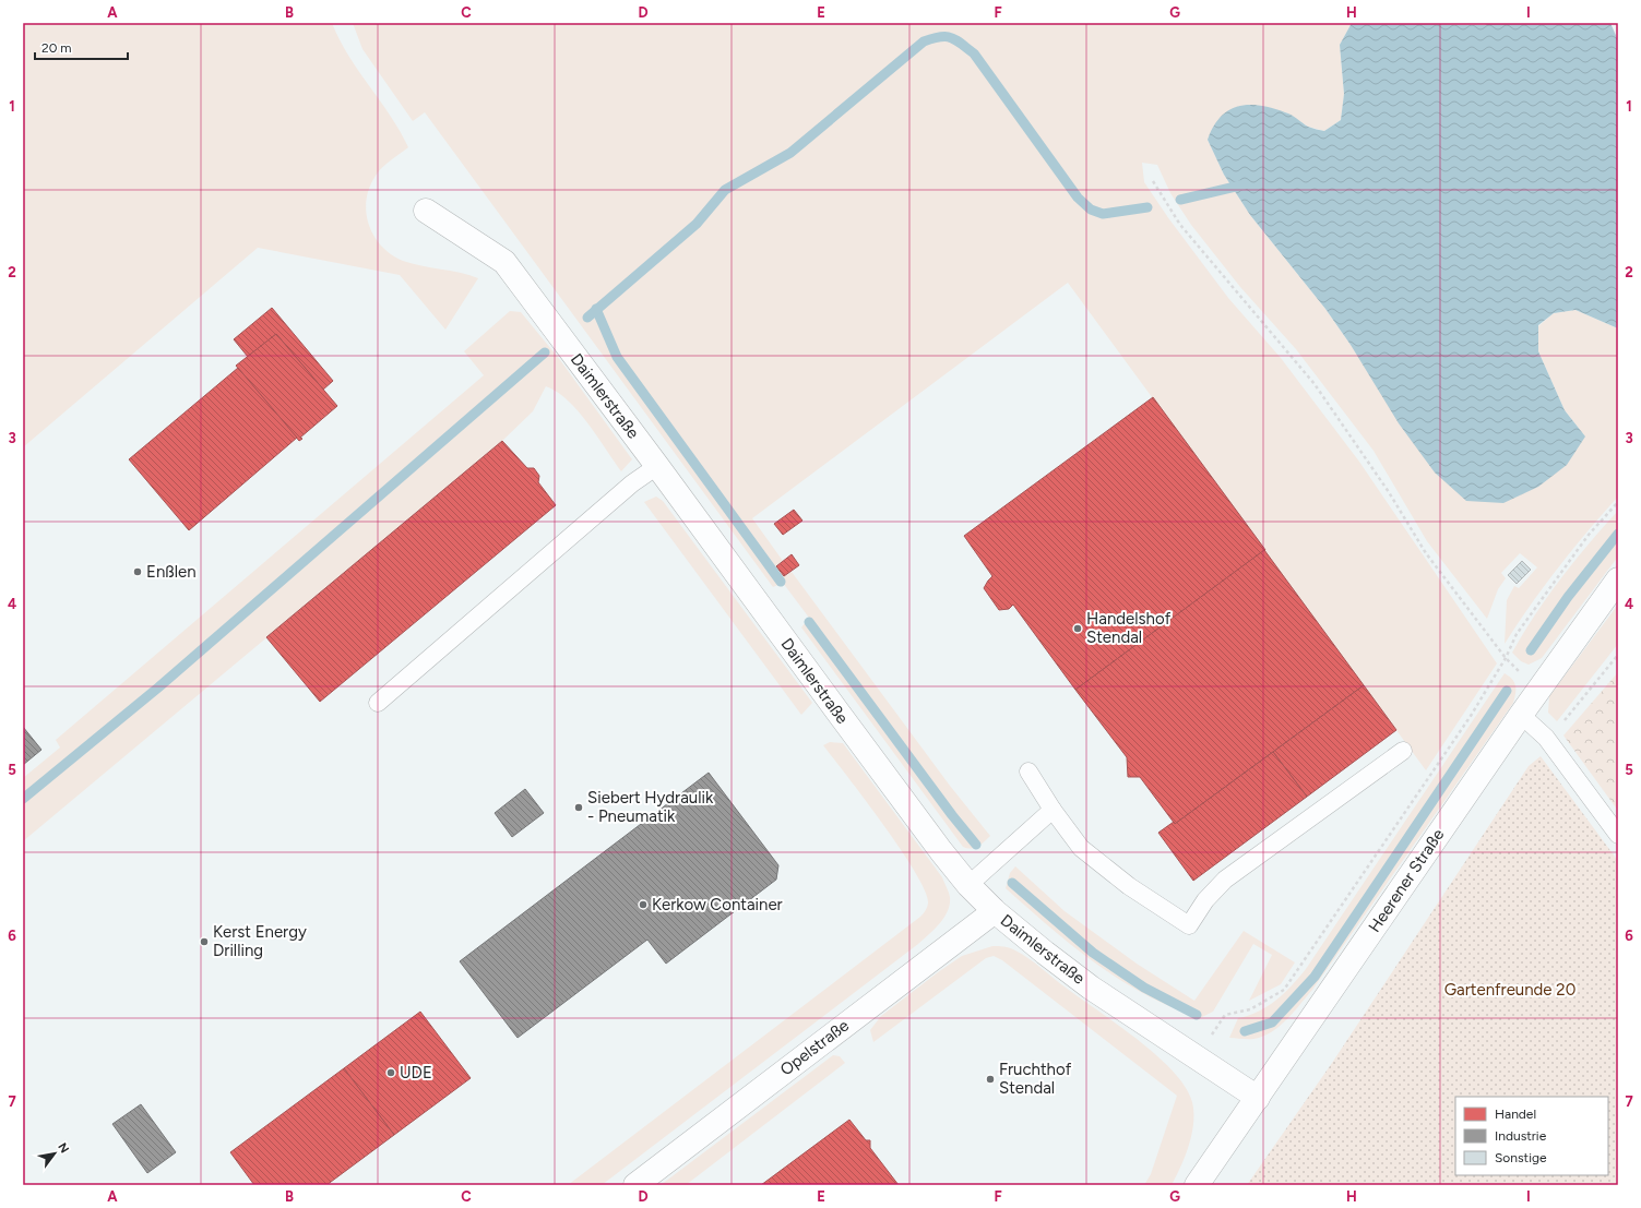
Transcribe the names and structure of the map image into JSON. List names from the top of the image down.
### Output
{
  "streets": {
    "street": ["Daimlerstraße", "Heerener Straße", "Opelstraße"]
  },
  "crossings": [
    ["Daimlerstraße", "Heerener Straße"],
    ["Daimlerstraße", "Opelstraße"]
  ],
  "parks": ["Gartenfreunde 20"],
  "places": [
    "Enßlen",
    "Handelshof Stendal",
    "Siebert Hydraulik - Pneumatik",
    "Kerkow Container",
    "Kerst Energy Drilling",
    "UDE",
    "Fruchthof Stendal"
  ],
  "legend": ["Handel", "Industrie", "Sonstige"],
  "scale_bar": "20 m",
  "north": "top right",
  "grid": {
    "columns": [
      "A",
      "B",
      "C",
      "D",
      "E",
      "F",
      "G",
      "H",
      "I"
    ],
    "rows": [
      "1",
      "2",
      "3",
      "4",
      "5",
      "6",
      "7"
    ]
  }
}
